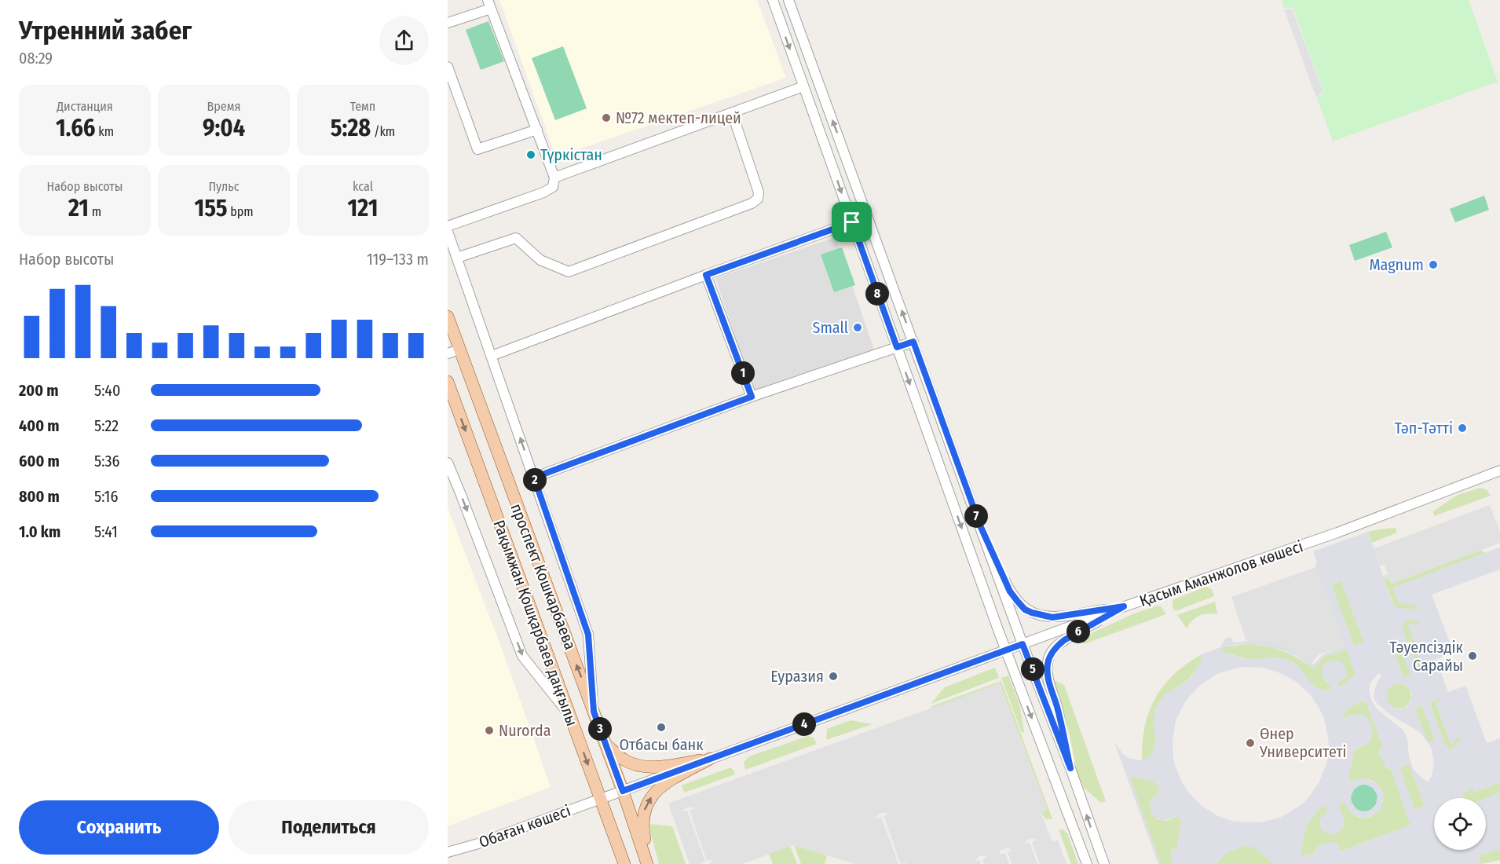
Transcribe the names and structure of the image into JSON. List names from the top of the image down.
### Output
{
  "streets": {
    "main road": ["проспект Кошкарбаева", "Рақымжан Қошқарбаев даңғылы"],
    "street": ["Қасым Аманжолов көшесі", "Обаған көшесі"]
  },
  "crossings": [
    ["Қасым Аманжолов көшесі", "проспект Кошкарбаева"],
    ["Қасым Аманжолов көшесі", "Обаған көшесі"],
    ["проспект Кошкарбаева", "Обаған көшесі"],
    ["Рақымжан Қошқарбаев даңғылы", "Обаған көшесі"]
  ],
  "one_way": ["проспект Кошкарбаева", "Рақымжан Қошқарбаев даңғылы"],
  "places": [
    "№72 мектеп-лицей",
    "Түркістан",
    "Magnum",
    "Small",
    "Тәп-Тәтті",
    "Тәуелсіздік Сарайы",
    "Еуразия",
    "Отбасы банк",
    "Nurorda",
    "Өнер Университеті"
  ],
  "page": {
    "heading": ["Утренний забег", "08:29"],
    "stats": [
      ["Дистанция", "1.66 km"],
      ["Время", "9:04"],
      ["Темп", "5:28 /km"],
      ["Набор высоты", "21 m"],
      ["Пульс", "155 bpm"],
      ["kcal", "121"]
    ],
    "chart": ["Набор высоты", "119–133 m"],
    "pins": [
      "8",
      "1",
      "2",
      "7",
      "6",
      "5",
      "4",
      "3"
    ],
    "list": [
      {
        "name": "200 m",
        "note": "5:40"
      },
      {
        "name": "400 m",
        "note": "5:22"
      },
      {
        "name": "600 m",
        "note": "5:36"
      },
      {
        "name": "800 m",
        "note": "5:16"
      },
      {
        "name": "1.0 km",
        "note": "5:41"
      }
    ],
    "buttons": ["Сохранить", "Поделиться"]
  }
}
